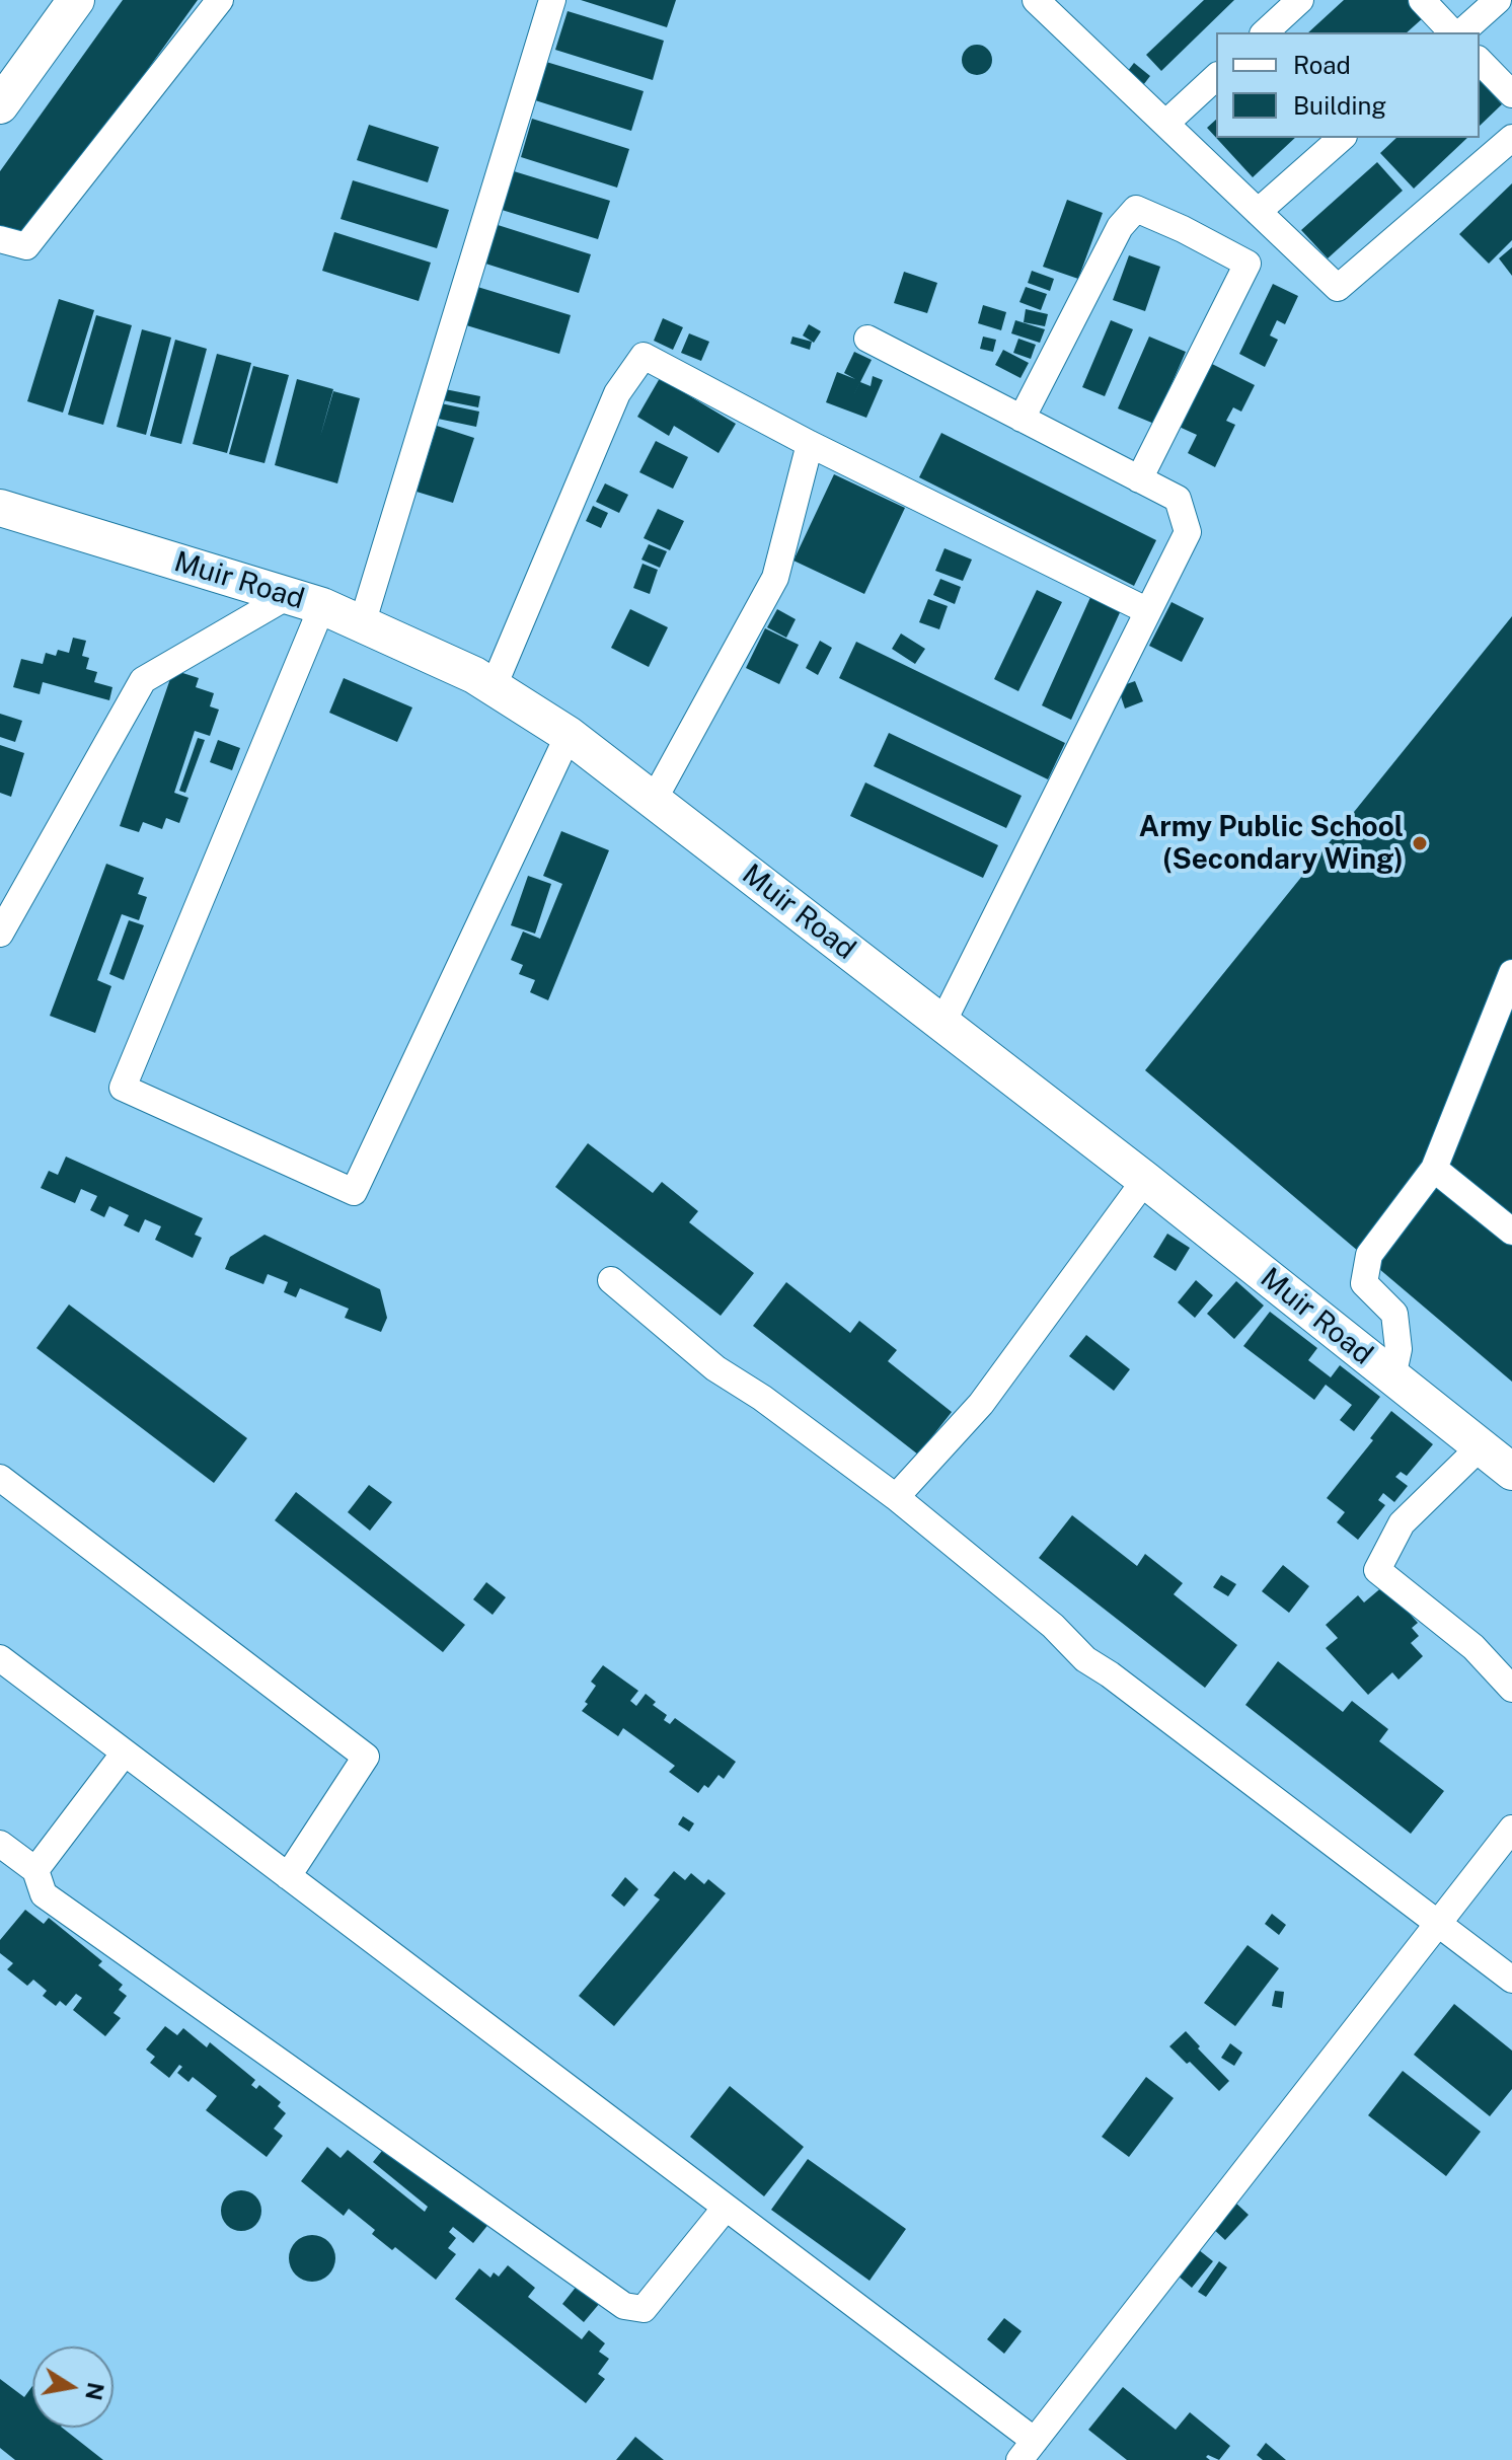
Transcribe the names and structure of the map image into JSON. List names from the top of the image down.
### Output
{
  "streets": {
    "main road": ["Muir Road"]
  },
  "places": ["Army Public School (Secondary Wing)"],
  "legend": ["Road", "Building"],
  "north": "right"
}
